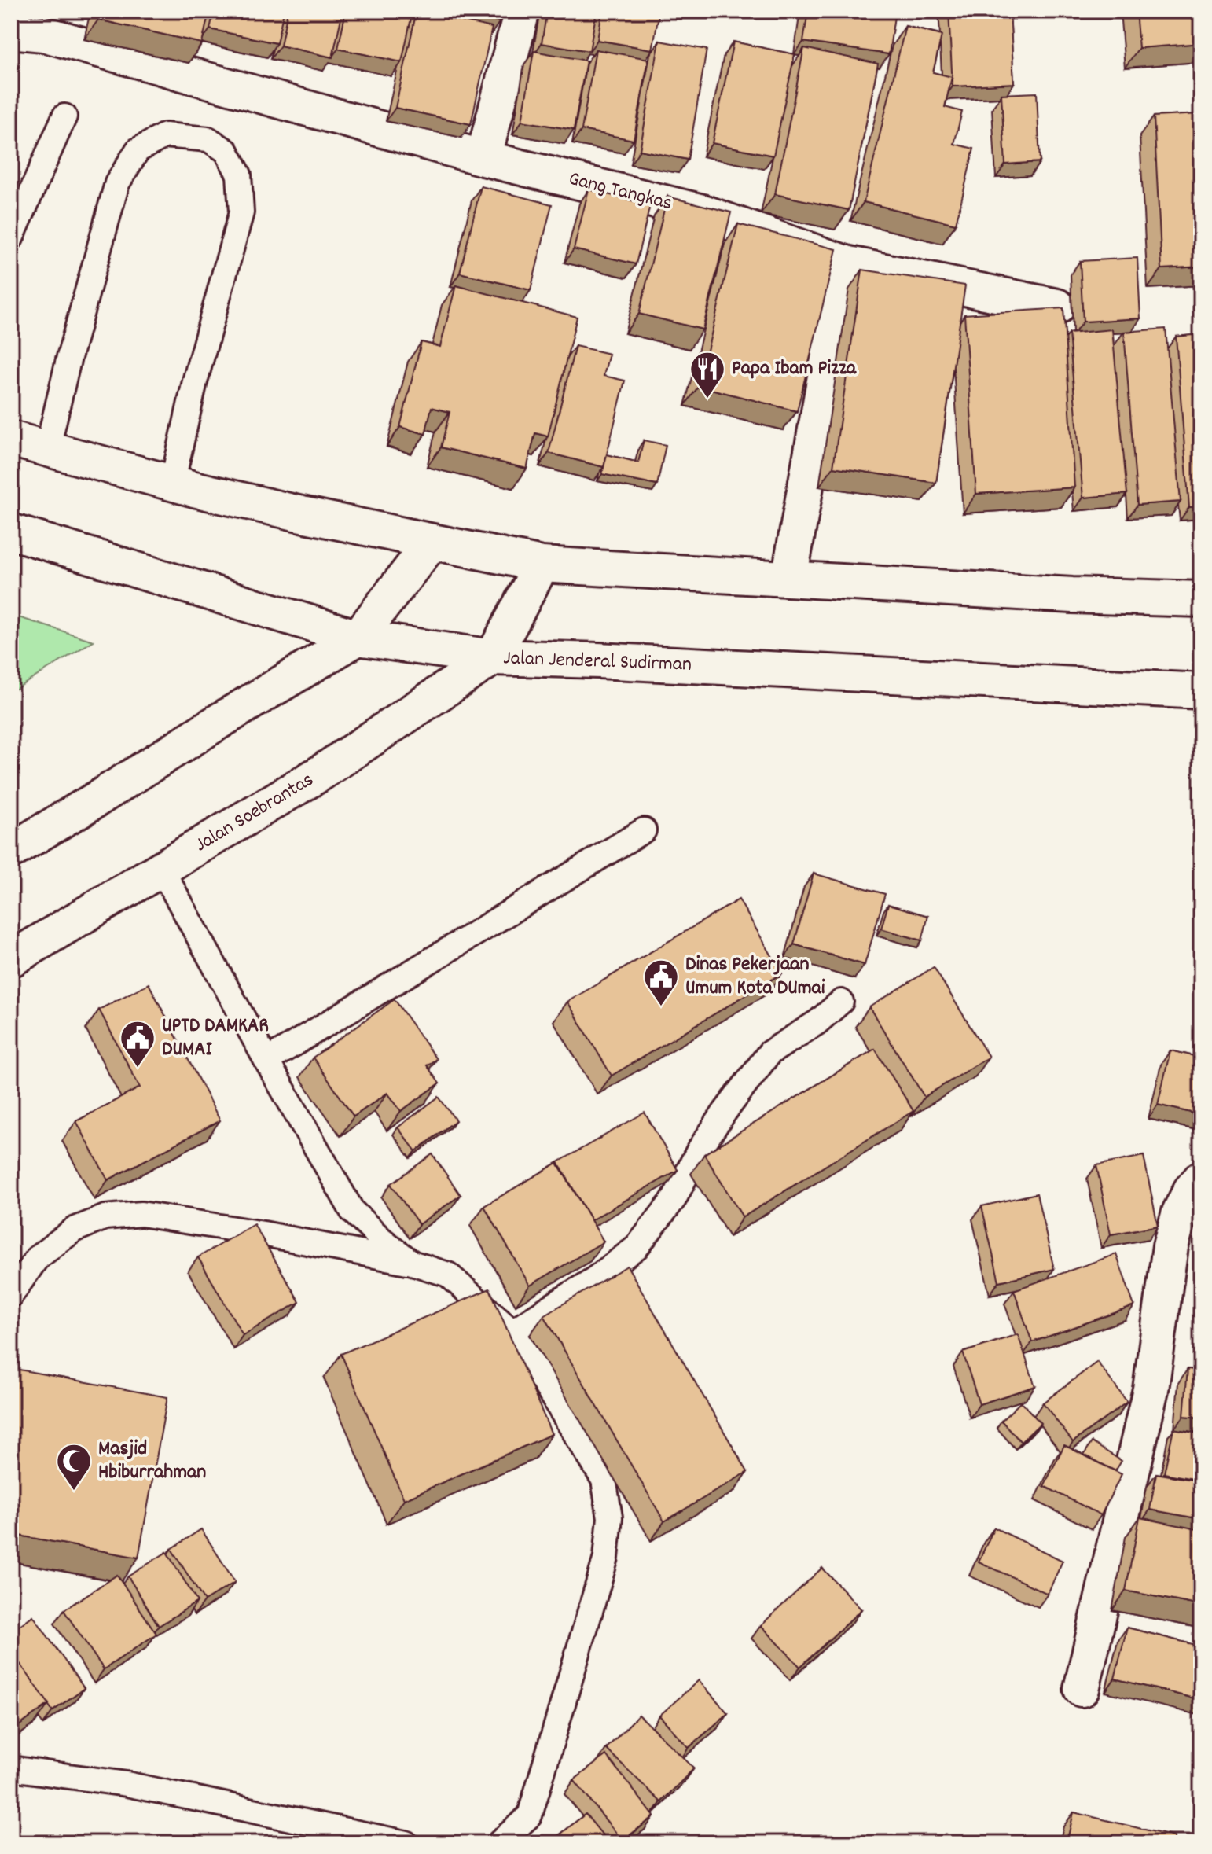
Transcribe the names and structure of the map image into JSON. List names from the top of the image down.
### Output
{
  "streets": {
    "main road": ["Gang Tangkas", "Jalan Jenderal Sudirman", "Jalan Soebrantas"]
  },
  "crossings": [
    ["Jalan Jenderal Sudirman", "Jalan Soebrantas"]
  ],
  "places": {
    "restaurant": ["Papa Ibam Pizza"],
    "public building": ["Dinas Pekerjaan Umum Kota DUmai", "UPTD DAMKAR DUMAI"],
    "mosque": ["Masjid Hbiburrahman"]
  }
}
